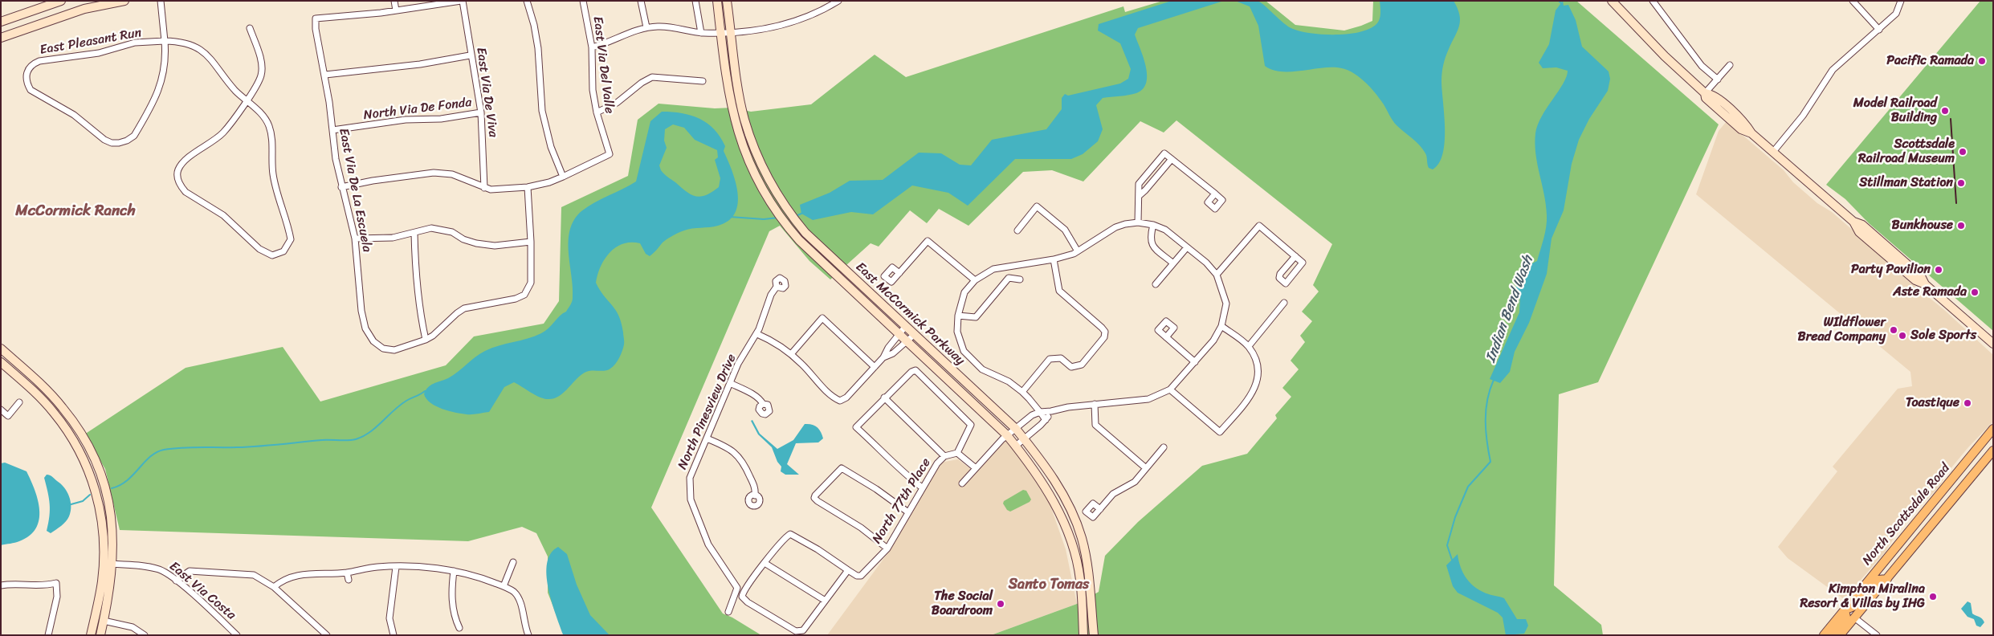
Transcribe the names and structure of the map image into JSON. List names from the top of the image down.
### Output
{
  "streets": {
    "main road": ["East McCormick Parkway", "North Scottsdale Road"],
    "street": [
      "East Pleasant Run",
      "East Via Del Valle",
      "East Via De Viva",
      "North Via De Fonda",
      "East Via De La Escuela",
      "North Pinesview Drive",
      "North 77th Place",
      "East Via Costa"
    ]
  },
  "crossings": [
    ["East Via De Viva", "North Via De Fonda"],
    ["North Via De Fonda", "East Via De La Escuela"]
  ],
  "districts": ["McCormick Ranch", "Santo Tomas"],
  "water": ["Indian Bend Wash"],
  "places": [
    "Pacific Ramada",
    "Model Railroad Building",
    "Scottsdale Railroad Museum",
    "Stillman Station",
    "Bunkhouse",
    "Party Pavilion",
    "Aste Ramada",
    "WIldflower Bread Company",
    "Sole Sports",
    "Toastique",
    "Kimpton Miralina Resort & Villas by IHG",
    "The Social Boardroom"
  ]
}
